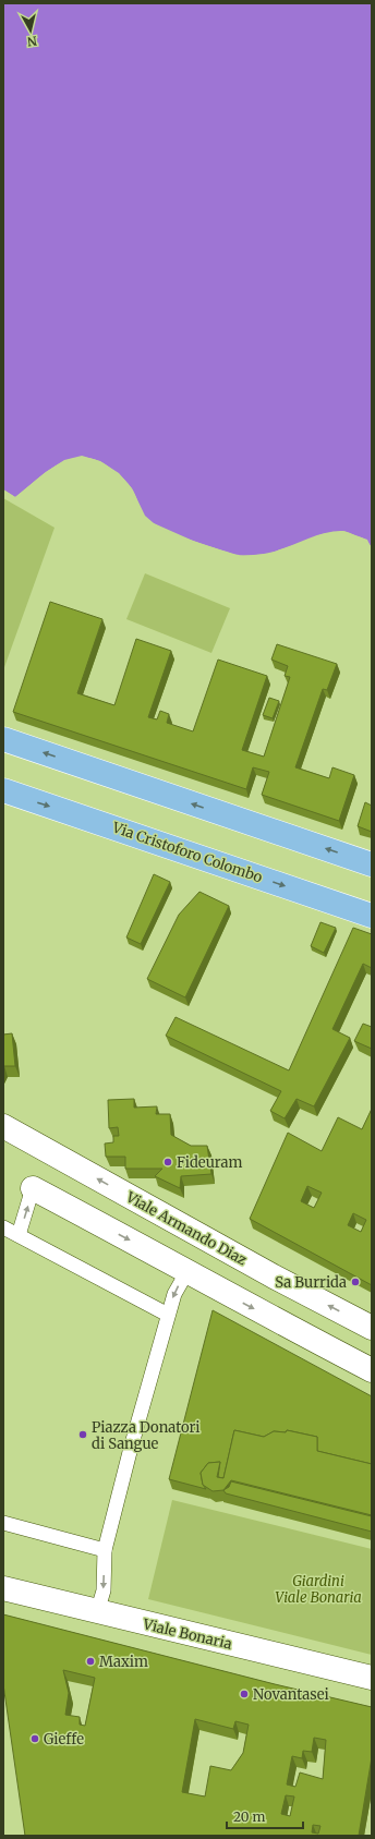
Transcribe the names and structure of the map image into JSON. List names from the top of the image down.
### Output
{
  "streets": {
    "main road": ["Via Cristoforo Colombo", "Viale Armando Diaz", "Viale Bonaria"]
  },
  "parks": ["Giardini Viale Bonaria"],
  "places": [
    "Fideuram",
    "Sa Burrida",
    "Piazza Donatori di Sangue",
    "Maxim",
    "Novantasei",
    "Gieffe"
  ],
  "scale_bar": "20 m",
  "north": "bottom"
}
